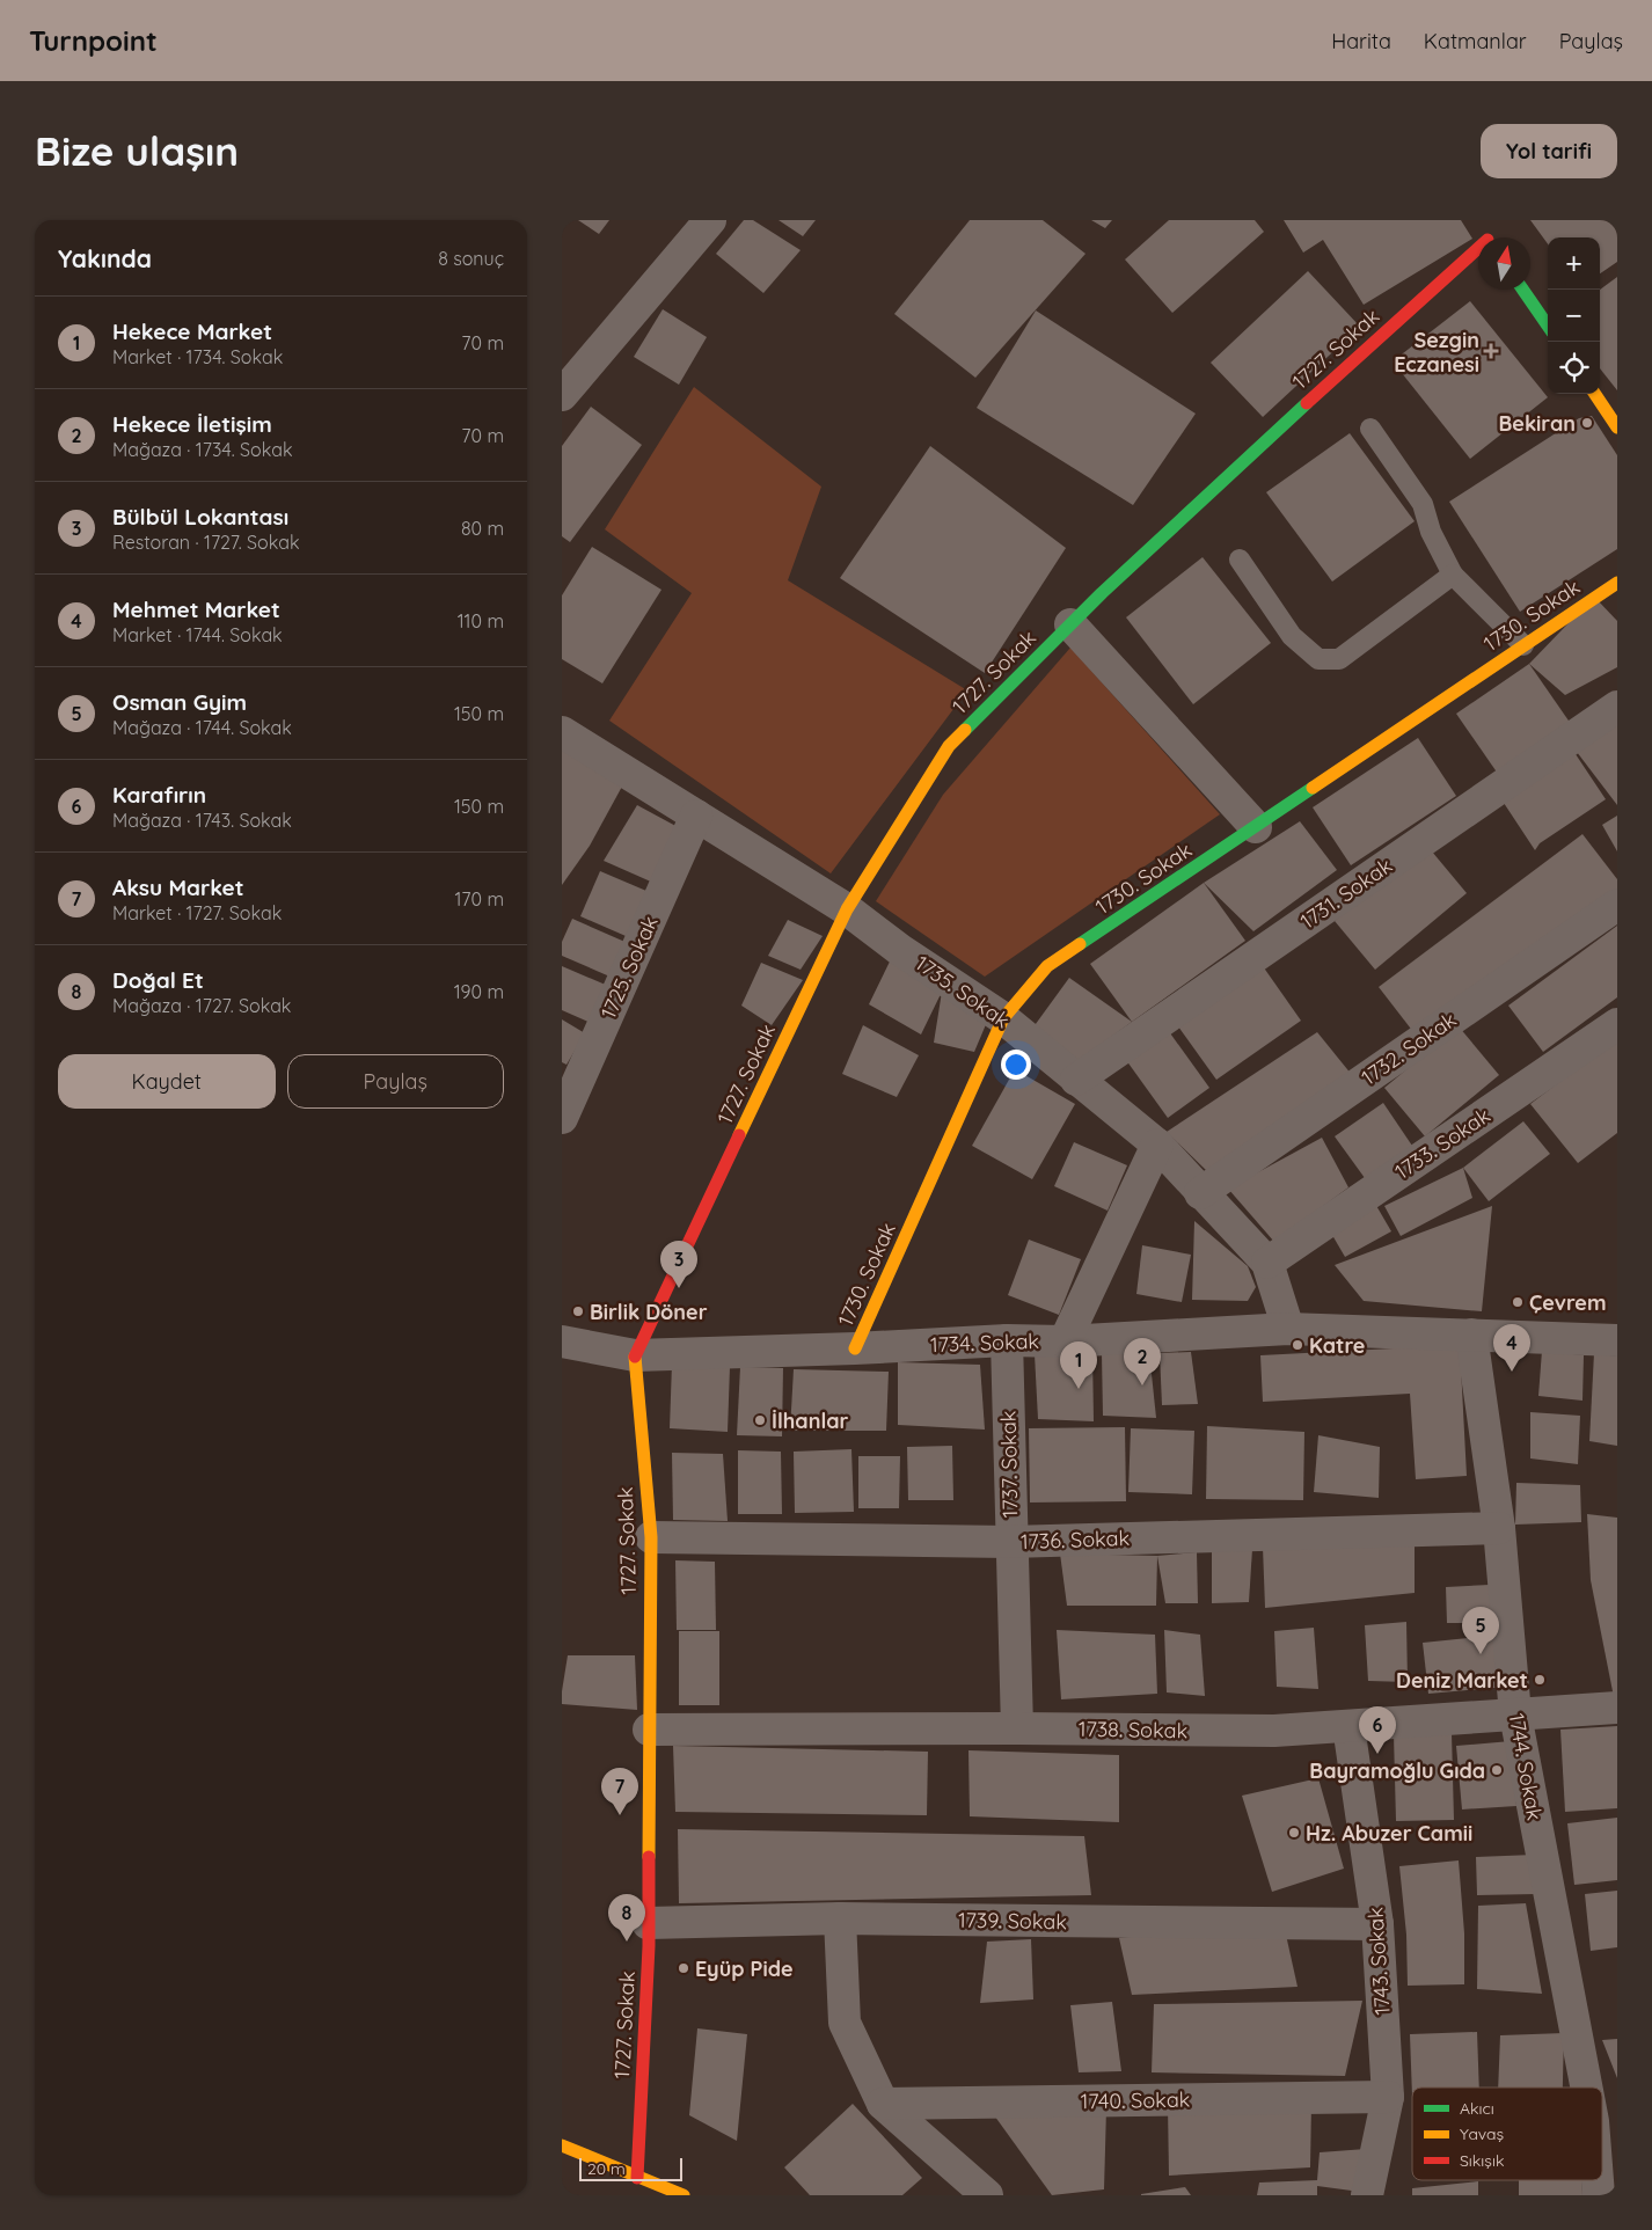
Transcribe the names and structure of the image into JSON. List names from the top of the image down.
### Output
{
  "streets": {
    "street": [
      "1727. Sokak",
      "1730. Sokak",
      "1731. Sokak",
      "1725. Sokak",
      "1735. Sokak",
      "1732. Sokak",
      "1733. Sokak",
      "1734. Sokak",
      "1737. Sokak",
      "1736. Sokak",
      "1738. Sokak",
      "1744. Sokak",
      "1739. Sokak",
      "1743. Sokak",
      "1740. Sokak"
    ]
  },
  "crossings": [
    ["1727. Sokak", "1735. Sokak"],
    ["1727. Sokak", "1734. Sokak"],
    ["1727. Sokak", "1736. Sokak"],
    ["1727. Sokak", "1738. Sokak"],
    ["1727. Sokak", "1739. Sokak"],
    ["1730. Sokak", "1735. Sokak"],
    ["1730. Sokak", "1734. Sokak"],
    ["1731. Sokak", "1735. Sokak"],
    ["1725. Sokak", "1735. Sokak"],
    ["1735. Sokak", "1732. Sokak"],
    ["1735. Sokak", "1733. Sokak"],
    ["1735. Sokak", "1734. Sokak"],
    ["1734. Sokak", "1737. Sokak"],
    ["1734. Sokak", "1744. Sokak"],
    ["1737. Sokak", "1736. Sokak"],
    ["1737. Sokak", "1738. Sokak"],
    ["1736. Sokak", "1744. Sokak"],
    ["1738. Sokak", "1744. Sokak"],
    ["1738. Sokak", "1743. Sokak"],
    ["1739. Sokak", "1743. Sokak"],
    ["1743. Sokak", "1740. Sokak"]
  ],
  "places": {
    "health": ["Sezgin Eczanesi"],
    "other": [
      "Bekiran",
      "Çevrem",
      "Birlik Döner",
      "Katre",
      "İlhanlar",
      "Deniz Market",
      "Bayramoğlu Gıda",
      "Hz. Abuzer Camii",
      "Eyüp Pide"
    ]
  },
  "legend": ["Akıcı", "Yavaş", "Sıkışık"],
  "scale_bar": "20 m",
  "north": "top",
  "page": {
    "header": "Turnpoint",
    "nav": ["Harita", "Katmanlar", "Paylaş"],
    "buttons": [
      "Yol tarifi",
      ["Kaydet", "Paylaş"]
    ],
    "title": "Bize ulaşın",
    "heading": ["Yakında", "8 sonuç"],
    "map_buttons": ["+", "−"],
    "list": [
      {
        "mark": "1",
        "name": "Hekece Market",
        "note": "Market · 1734. Sokak",
        "value": "70 m"
      },
      {
        "mark": "2",
        "name": "Hekece İletişim",
        "note": "Mağaza · 1734. Sokak",
        "value": "70 m"
      },
      {
        "mark": "3",
        "name": "Bülbül Lokantası",
        "note": "Restoran · 1727. Sokak",
        "value": "80 m"
      },
      {
        "mark": "4",
        "name": "Mehmet Market",
        "note": "Market · 1744. Sokak",
        "value": "110 m"
      },
      {
        "mark": "5",
        "name": "Osman Gyim",
        "note": "Mağaza · 1744. Sokak",
        "value": "150 m"
      },
      {
        "mark": "6",
        "name": "Karafırın",
        "note": "Mağaza · 1743. Sokak",
        "value": "150 m"
      },
      {
        "mark": "7",
        "name": "Aksu Market",
        "note": "Market · 1727. Sokak",
        "value": "170 m"
      },
      {
        "mark": "8",
        "name": "Doğal Et",
        "note": "Mağaza · 1727. Sokak",
        "value": "190 m"
      }
    ],
    "pins": [
      "3",
      "4",
      "2",
      "1",
      "5",
      "6",
      "7",
      "8"
    ],
    "scale": "20 m"
  }
}
